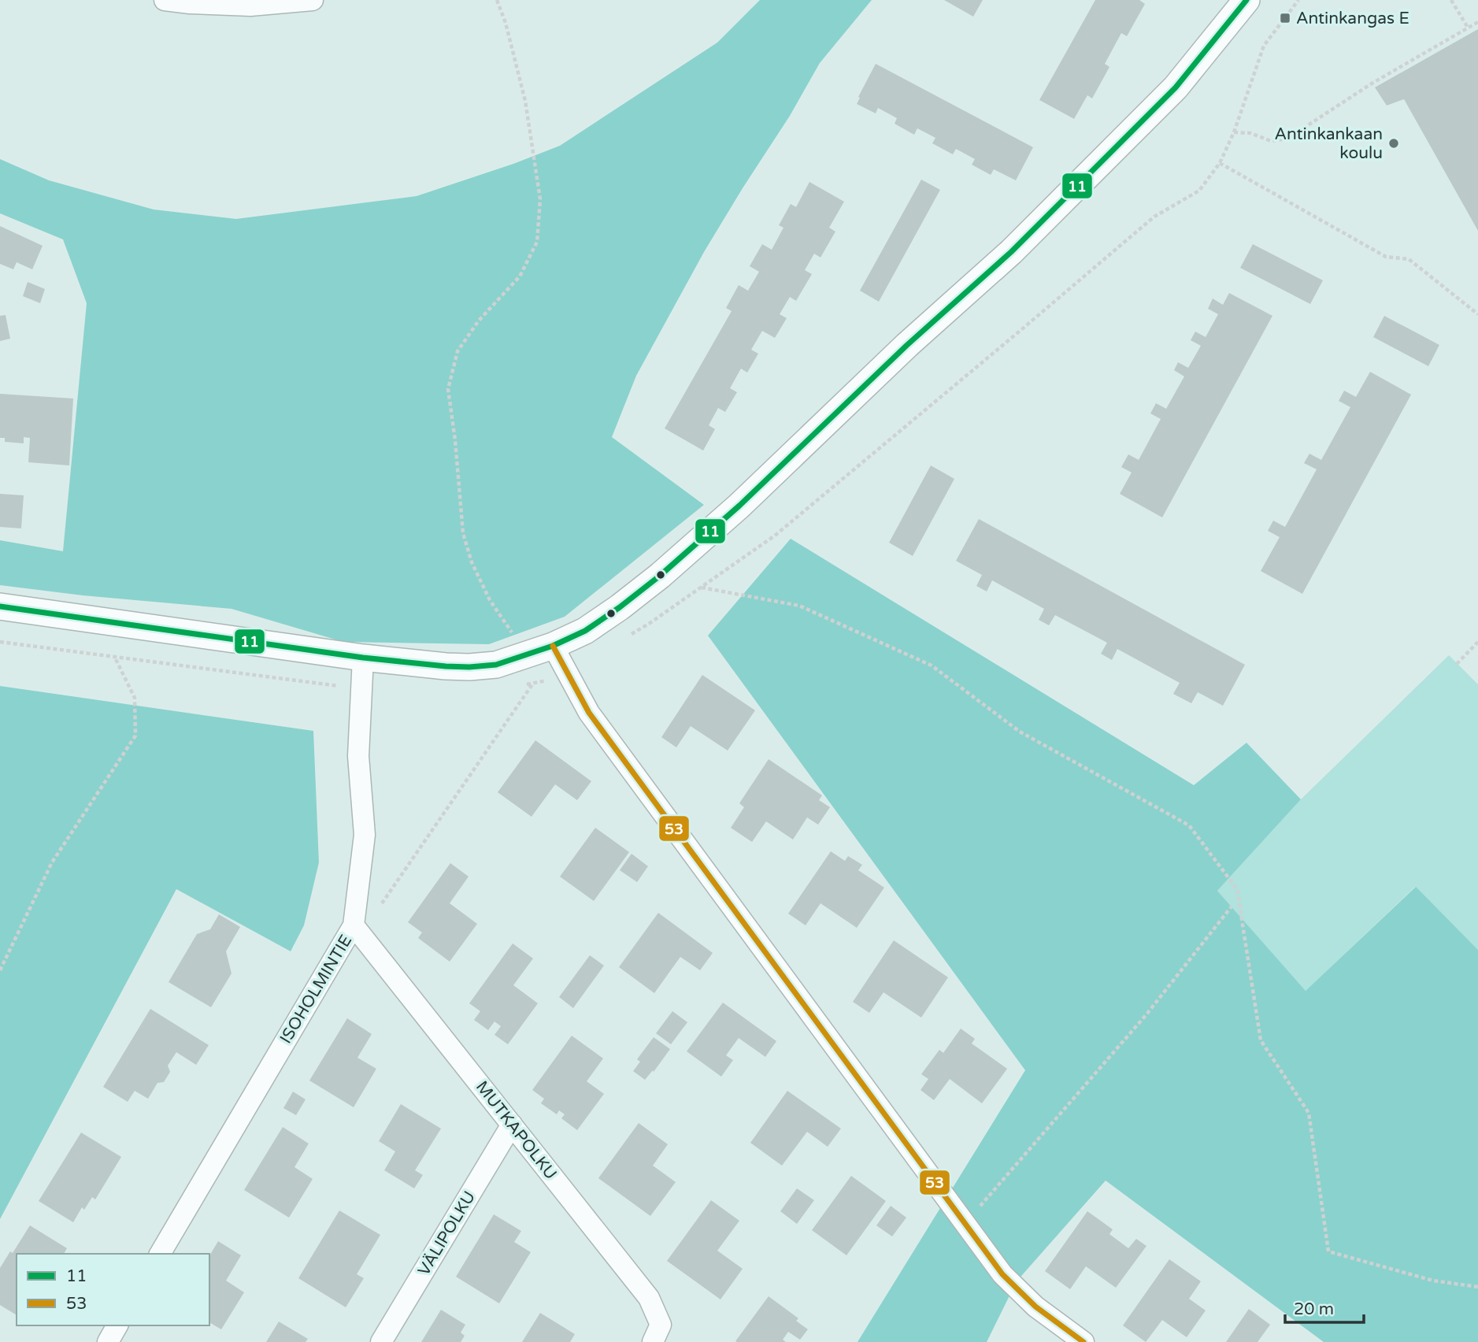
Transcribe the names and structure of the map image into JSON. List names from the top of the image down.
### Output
{
  "streets": {
    "street": ["ISOHOLMINTIE", "MUTKAPOLKU", "VÄLIPOLKU"]
  },
  "crossings": [
    ["ISOHOLMINTIE", "MUTKAPOLKU"],
    ["MUTKAPOLKU", "VÄLIPOLKU"]
  ],
  "places": {
    "transit": ["Antinkangas E"],
    "other": ["Antinkankaan koulu"]
  },
  "lines": ["transit line 11", "transit line 53"],
  "legend": ["11", "53"],
  "scale_bar": "20 m"
}
